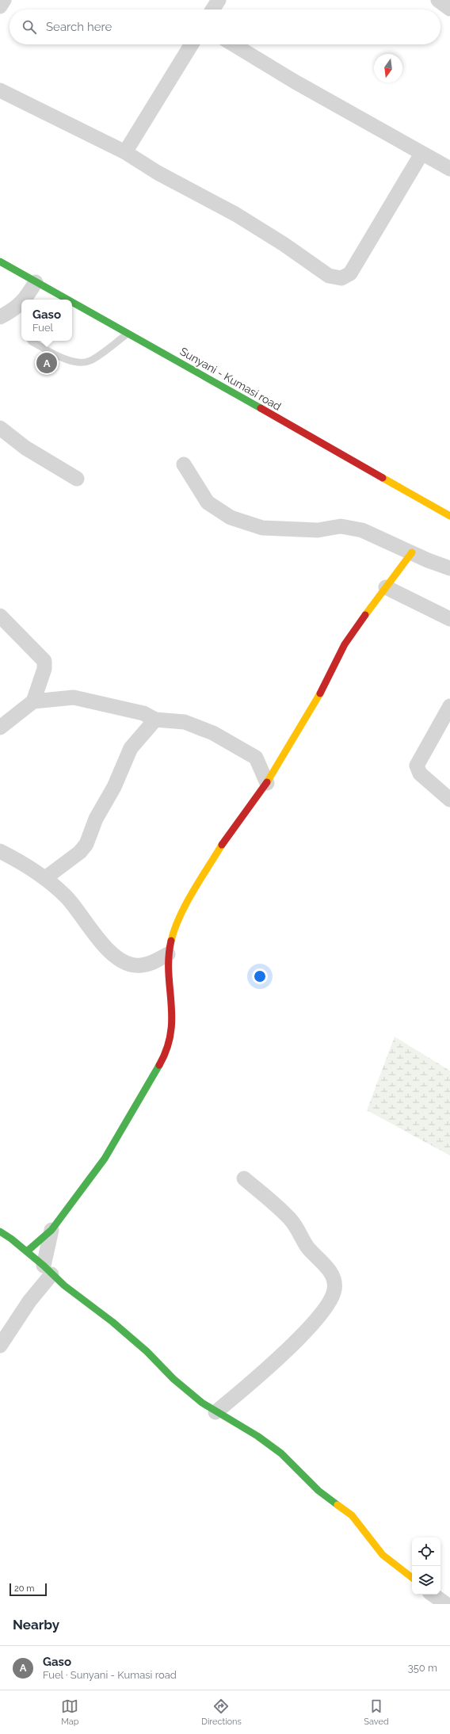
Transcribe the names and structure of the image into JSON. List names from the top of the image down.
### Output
{
  "streets": {
    "street": ["Sunyani - Kumasi road"]
  },
  "scale_bar": "20 m",
  "north": "bottom",
  "page": {
    "search": "Search here",
    "popup": ["Gaso", "Fuel"],
    "pins": "A",
    "scale": "20 m",
    "heading": "Nearby",
    "list": [
      {
        "mark": "A",
        "name": "Gaso",
        "note": "Fuel · Sunyani - Kumasi road",
        "value": "350 m"
      }
    ],
    "nav": ["Map", "Directions", "Saved"]
  }
}
